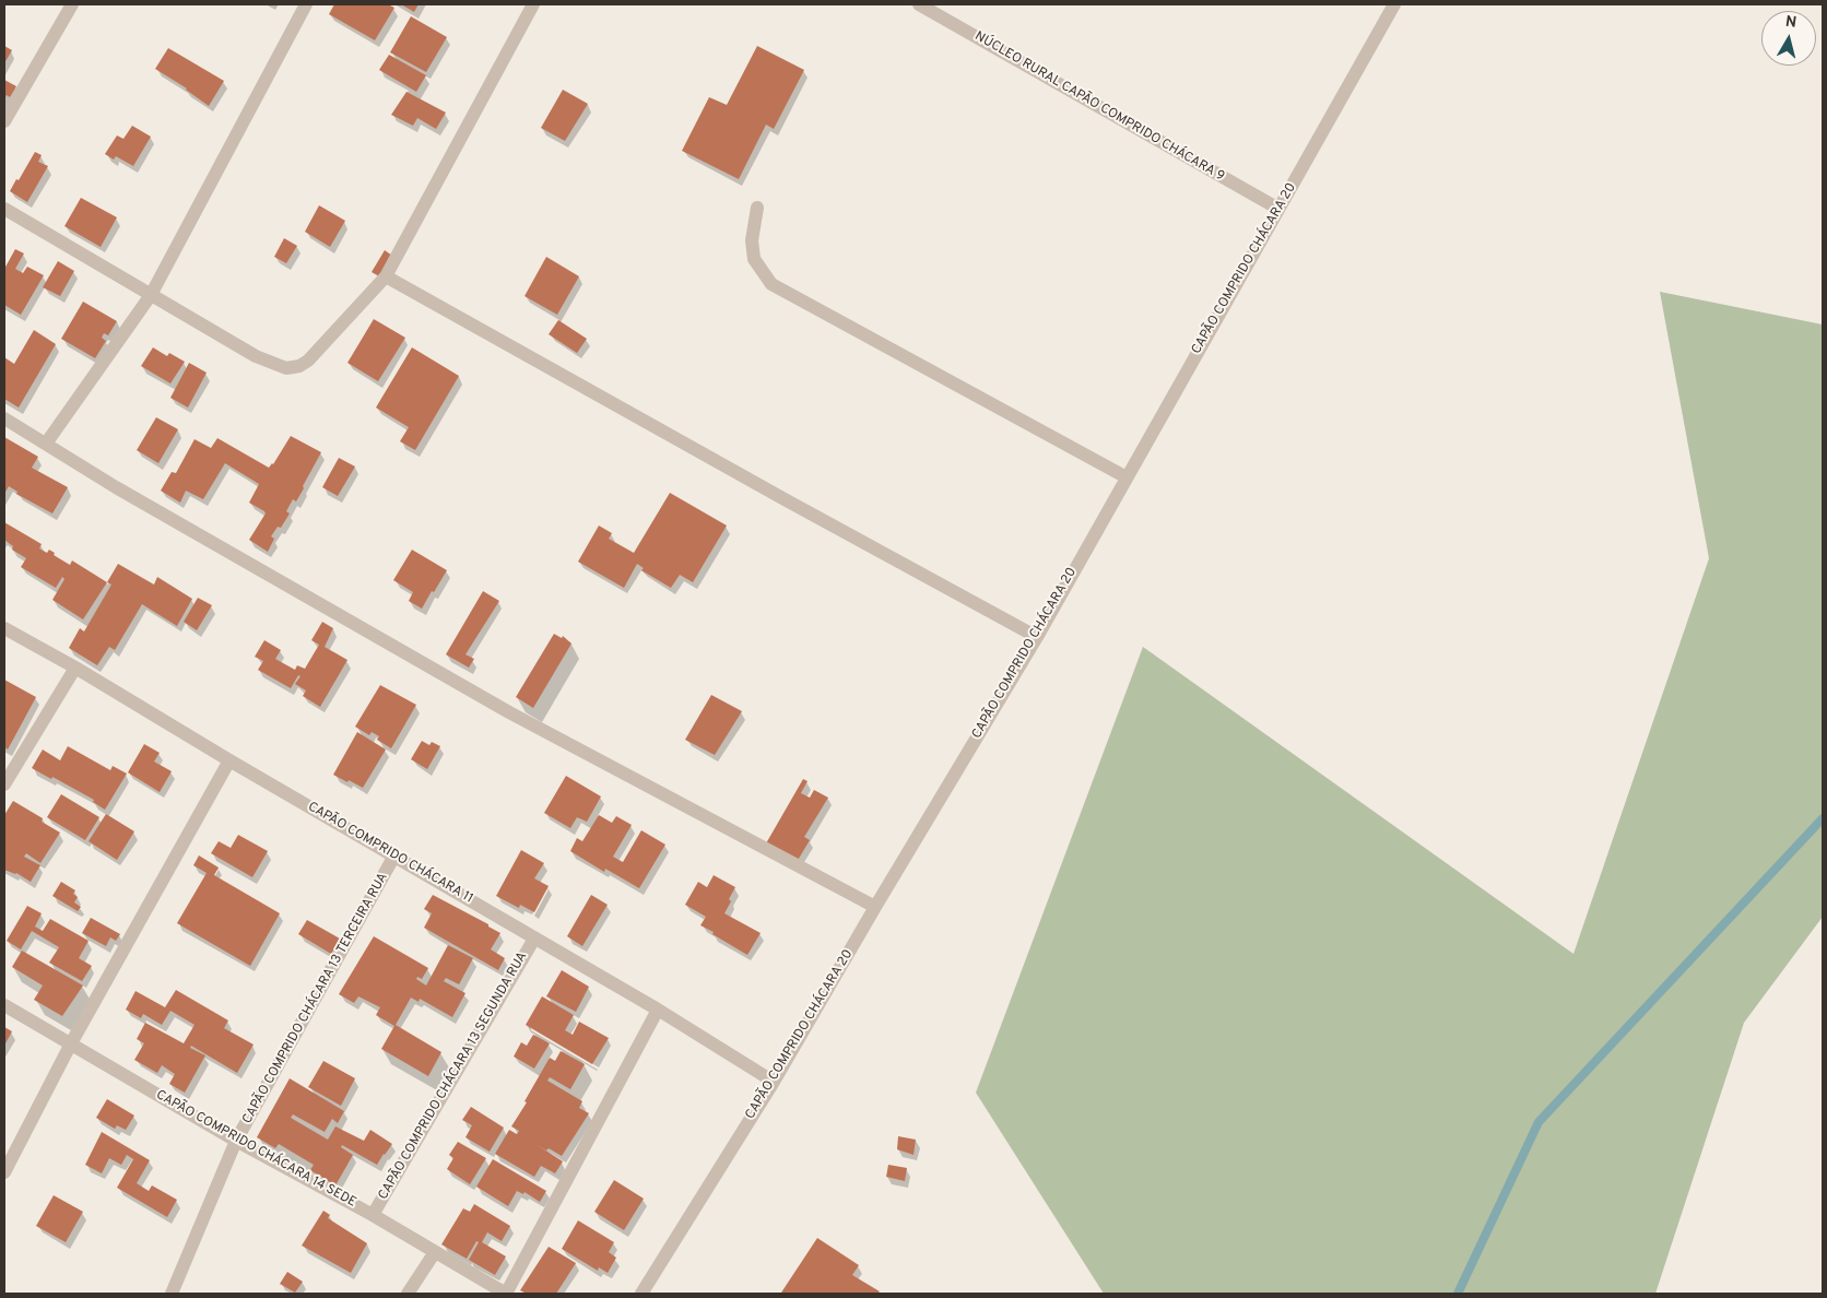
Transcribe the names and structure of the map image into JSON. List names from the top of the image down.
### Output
{
  "streets": {
    "street": [
      "NÚCLEO RURAL CAPÃO COMPRIDO CHÁCARA 9",
      "CAPÃO COMPRIDO CHÁCARA 20",
      "CAPÃO COMPRIDO CHÁCARA 11",
      "CAPÃO COMPRIDO CHÁCARA 13 TERCEIRA RUA",
      "CAPÃO COMPRIDO CHÁCARA 13 SEGUNDA RUA",
      "CAPÃO COMPRIDO CHÁCARA 14 SEDE"
    ]
  },
  "crossings": [
    ["NÚCLEO RURAL CAPÃO COMPRIDO CHÁCARA 9", "CAPÃO COMPRIDO CHÁCARA 20"],
    ["CAPÃO COMPRIDO CHÁCARA 20", "CAPÃO COMPRIDO CHÁCARA 11"],
    ["CAPÃO COMPRIDO CHÁCARA 11", "CAPÃO COMPRIDO CHÁCARA 13 TERCEIRA RUA"],
    ["CAPÃO COMPRIDO CHÁCARA 11", "CAPÃO COMPRIDO CHÁCARA 13 SEGUNDA RUA"],
    ["CAPÃO COMPRIDO CHÁCARA 13 TERCEIRA RUA", "CAPÃO COMPRIDO CHÁCARA 14 SEDE"],
    ["CAPÃO COMPRIDO CHÁCARA 13 SEGUNDA RUA", "CAPÃO COMPRIDO CHÁCARA 14 SEDE"]
  ],
  "north": "top"
}
